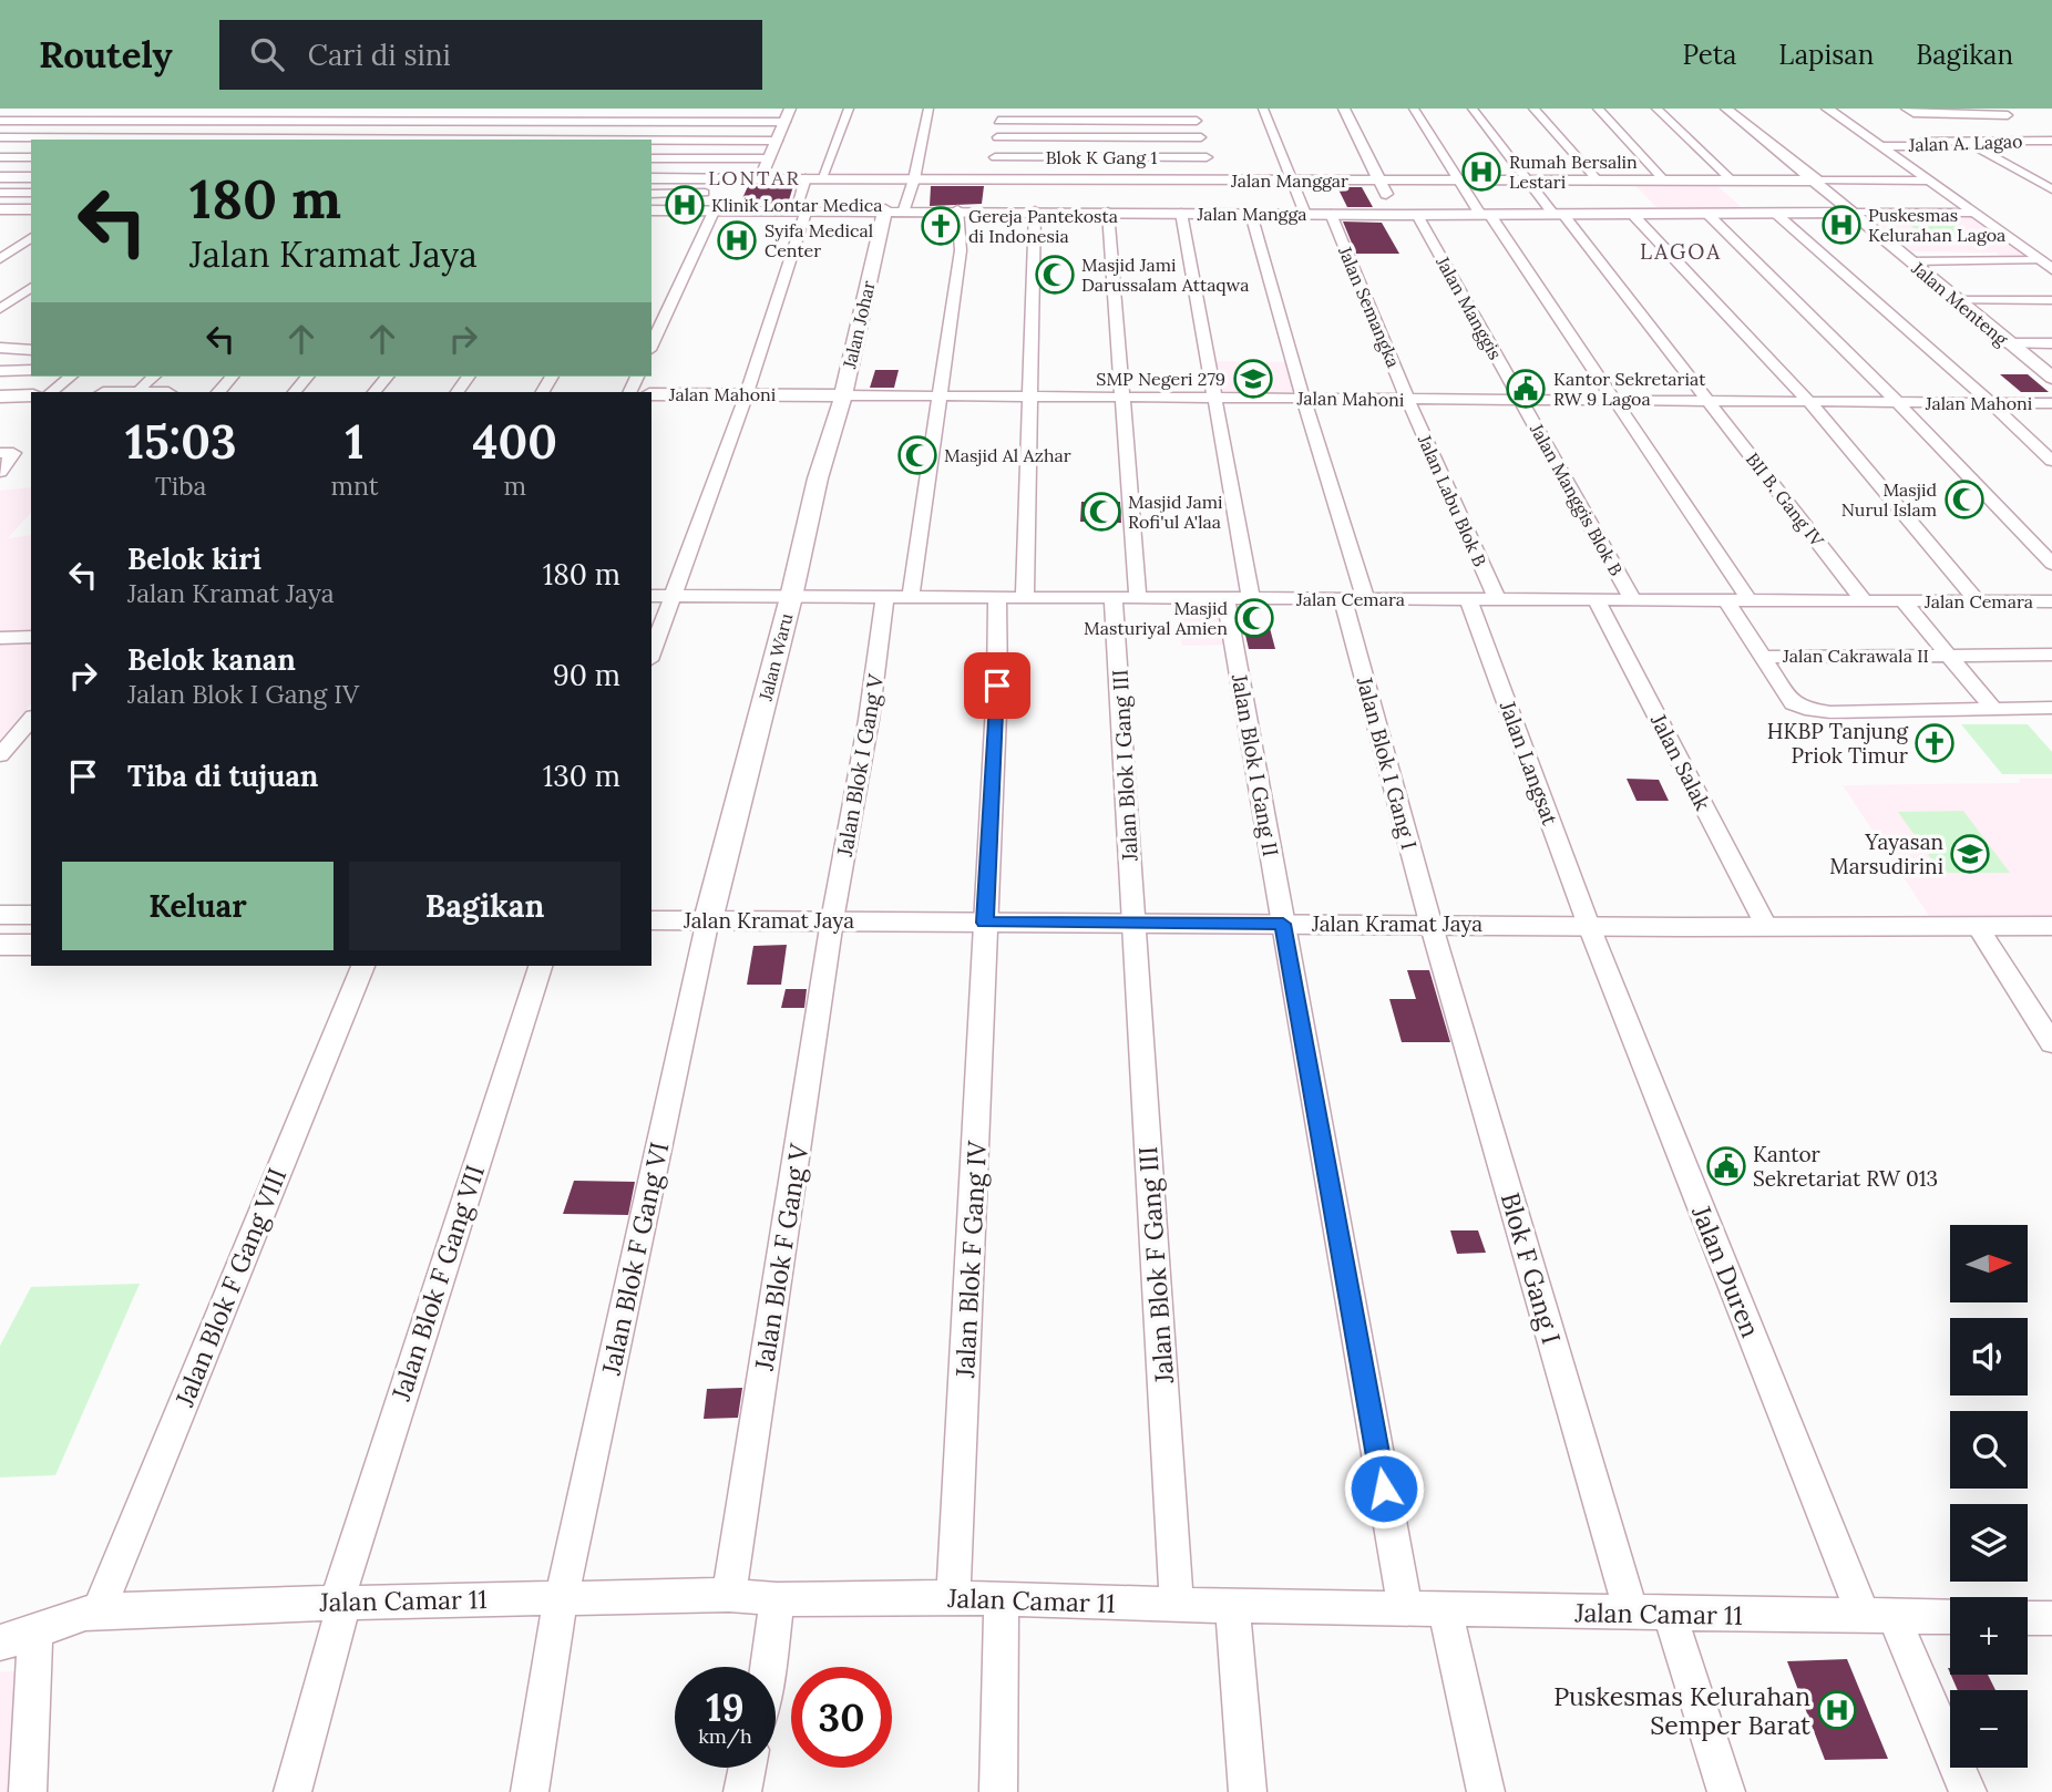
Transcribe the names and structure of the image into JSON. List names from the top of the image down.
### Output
{
  "streets": {
    "street": [
      "Jalan A. Lagao",
      "Blok K Gang 1",
      "Jalan Manggar",
      "Jalan Mangga",
      "Jalan Menteng",
      "Jalan Semangka",
      "Jalan Manggis",
      "Jalan Johar",
      "Jalan Mahoni",
      "Jalan Manggis Blok B",
      "BII B. Gang IV",
      "Jalan Labu Blok B",
      "Jalan Cemara",
      "Jalan Cakrawala II",
      "Jalan Waru",
      "Jalan Salak",
      "Jalan Blok I Gang I",
      "Jalan Langsat",
      "Jalan Blok I Gang V",
      "Jalan Blok I Gang III",
      "Jalan Blok I Gang II",
      "Jalan Kramat Jaya",
      "Jalan Blok F Gang V",
      "Jalan Blok F Gang VI",
      "Jalan Blok F Gang IV",
      "Jalan Blok F Gang III",
      "Blok F Gang I",
      "Jalan Duren",
      "Jalan Blok F Gang VII",
      "Jalan Blok F Gang VIII",
      "Jalan Camar 11"
    ]
  },
  "crossings": [
    ["Jalan Manggar", "Jalan Menteng"],
    ["Jalan Manggar", "BII B. Gang IV"],
    ["Jalan Mangga", "Jalan Menteng"],
    ["Jalan Mangga", "Jalan Semangka"],
    ["Jalan Mangga", "Jalan Manggis"],
    ["Jalan Mangga", "Jalan Johar"],
    ["Jalan Mangga", "BII B. Gang IV"],
    ["Jalan Mangga", "Jalan Blok I Gang I"],
    ["Jalan Semangka", "Jalan Mahoni"],
    ["Jalan Semangka", "Jalan Labu Blok B"],
    ["Jalan Manggis", "Jalan Mahoni"],
    ["Jalan Manggis", "Jalan Manggis Blok B"],
    ["Jalan Johar", "Jalan Mahoni"],
    ["Jalan Johar", "Jalan Waru"],
    ["Jalan Mahoni", "Jalan Manggis Blok B"],
    ["Jalan Mahoni", "BII B. Gang IV"],
    ["Jalan Mahoni", "Jalan Labu Blok B"],
    ["Jalan Mahoni", "Jalan Waru"],
    ["Jalan Mahoni", "Jalan Blok I Gang I"],
    ["Jalan Manggis Blok B", "Jalan Cemara"],
    ["BII B. Gang IV", "Jalan Cemara"],
    ["Jalan Labu Blok B", "Jalan Cemara"],
    ["Jalan Cemara", "Jalan Cakrawala II"],
    ["Jalan Cemara", "Jalan Waru"],
    ["Jalan Cemara", "Jalan Salak"],
    ["Jalan Cemara", "Jalan Blok I Gang I"],
    ["Jalan Cemara", "Jalan Langsat"],
    ["Jalan Cemara", "Jalan Blok I Gang V"],
    ["Jalan Cemara", "Jalan Blok I Gang III"],
    ["Jalan Cemara", "Jalan Blok I Gang II"],
    ["Jalan Cemara", "Jalan Blok F Gang IV"],
    ["Jalan Waru", "Jalan Kramat Jaya"],
    ["Jalan Waru", "Jalan Blok F Gang VI"],
    ["Jalan Salak", "Jalan Kramat Jaya"],
    ["Jalan Blok I Gang I", "Jalan Kramat Jaya"],
    ["Jalan Blok I Gang I", "Blok F Gang I"],
    ["Jalan Langsat", "Jalan Kramat Jaya"],
    ["Jalan Langsat", "Jalan Duren"],
    ["Jalan Blok I Gang V", "Jalan Kramat Jaya"],
    ["Jalan Blok I Gang V", "Jalan Blok F Gang V"],
    ["Jalan Blok I Gang III", "Jalan Kramat Jaya"],
    ["Jalan Blok I Gang III", "Jalan Blok F Gang III"],
    ["Jalan Blok I Gang II", "Jalan Kramat Jaya"],
    ["Jalan Blok I Gang II", "Jalan Camar 11"],
    ["Jalan Kramat Jaya", "Jalan Blok F Gang V"],
    ["Jalan Kramat Jaya", "Jalan Blok F Gang VI"],
    ["Jalan Kramat Jaya", "Jalan Blok F Gang IV"],
    ["Jalan Kramat Jaya", "Jalan Blok F Gang III"],
    ["Jalan Kramat Jaya", "Blok F Gang I"],
    ["Jalan Kramat Jaya", "Jalan Duren"],
    ["Jalan Blok F Gang V", "Jalan Camar 11"],
    ["Jalan Blok F Gang VI", "Jalan Camar 11"],
    ["Jalan Blok F Gang IV", "Jalan Camar 11"],
    ["Jalan Blok F Gang III", "Jalan Camar 11"],
    ["Blok F Gang I", "Jalan Camar 11"],
    ["Jalan Duren", "Jalan Camar 11"],
    ["Jalan Blok F Gang VII", "Jalan Camar 11"],
    ["Jalan Blok F Gang VIII", "Jalan Camar 11"]
  ],
  "districts": ["LONTAR", "LAGOA"],
  "places": {
    "hospital": [
      "Rumah Bersalin Lestari",
      "Klinik Lontar Medica",
      "Puskesmas Kelurahan Lagoa",
      "Syifa Medical Center",
      "Puskesmas Kelurahan Semper Barat"
    ],
    "church": ["Gereja Pantekosta di Indonesia", "HKBP Tanjung Priok Timur"],
    "mosque": [
      "Masjid Jami Darussalam Attaqwa",
      "Masjid Al Azhar",
      "Masjid Nurul Islam",
      "Masjid Jami Rofi'ul A'laa",
      "Masjid Masturiyal Amien"
    ],
    "school or university": ["SMP Negeri 279", "Yayasan Marsudirini"],
    "public building": ["Kantor Sekretariat RW 9 Lagoa", "Kantor Sekretariat RW 013"]
  },
  "north": "right",
  "page": {
    "header": "Routely",
    "search": "Cari di sini",
    "nav": ["Peta", "Lapisan", "Bagikan"],
    "turn": ["180 m", "Jalan Kramat Jaya"],
    "eta": [
      "15:03",
      "Tiba",
      "1",
      "mnt",
      "400",
      "m"
    ],
    "list": [
      {
        "name": "Belok kiri",
        "note": "Jalan Kramat Jaya",
        "value": "180 m"
      },
      {
        "name": "Belok kanan",
        "note": "Jalan Blok I Gang IV",
        "value": "90 m"
      },
      {
        "name": "Tiba di tujuan",
        "value": "130 m"
      }
    ],
    "buttons": ["Keluar", "Bagikan"],
    "map_buttons": ["+", "−"],
    "speed": "19 km/h",
    "limit": "30"
  }
}
